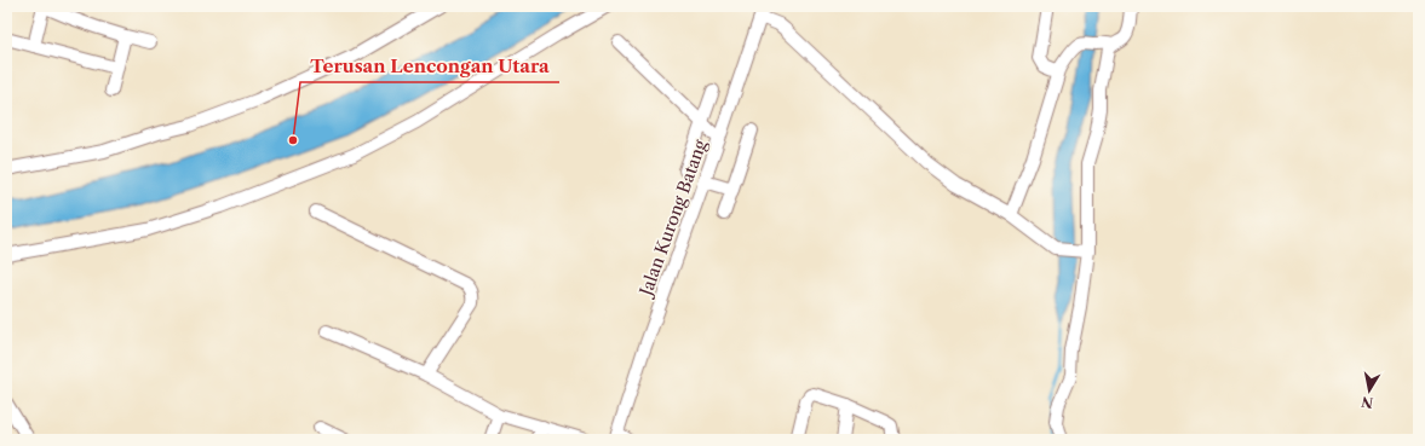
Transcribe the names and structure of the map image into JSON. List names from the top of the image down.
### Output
{
  "streets": {
    "street": ["Jalan Kurong Batang"]
  },
  "places": ["Terusan Lencongan Utara"],
  "north": "bottom"
}
